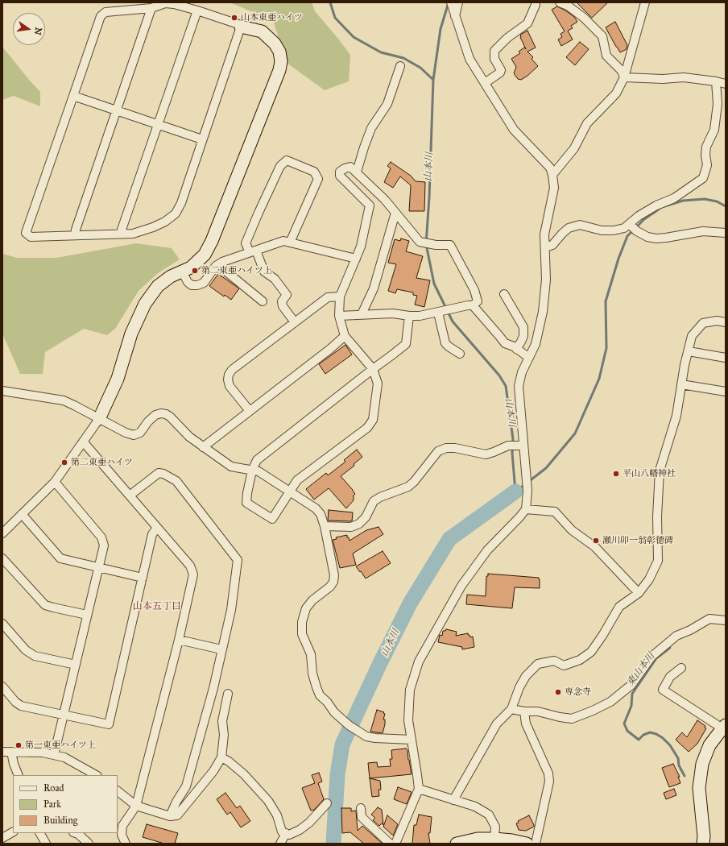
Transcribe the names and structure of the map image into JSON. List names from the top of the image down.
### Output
{
  "districts": ["山本五丁目"],
  "water": ["山本川", "東山本川"],
  "places": [
    "山本東亜ハイツ",
    "第二東亜ハイツ上",
    "第二東亜ハイツ",
    "平山八幡神社",
    "瀬川卯一翁彰徳碑",
    "専念寺",
    "第一東亜ハイツ上"
  ],
  "legend": ["Road", "Park", "Building"],
  "north": "right"
}
